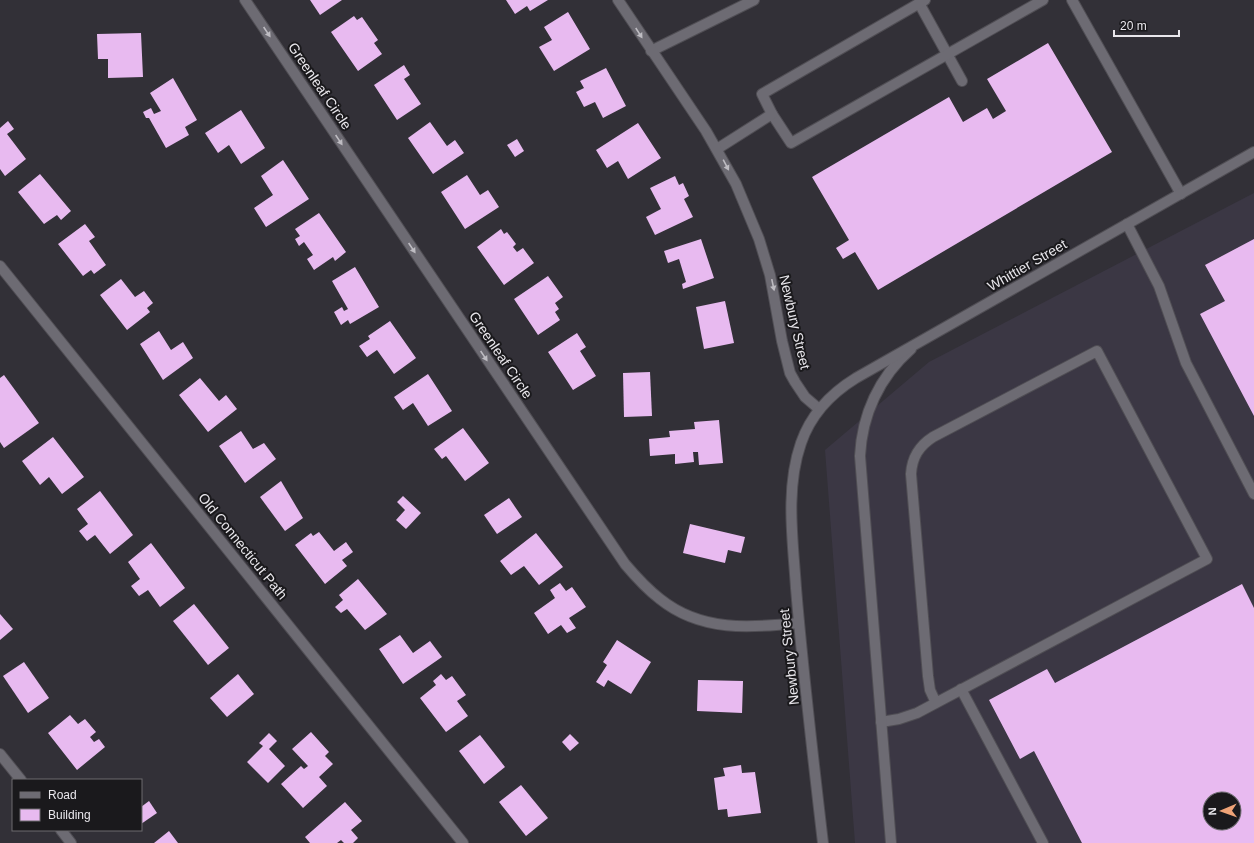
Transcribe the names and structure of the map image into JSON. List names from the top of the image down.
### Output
{
  "streets": {
    "street": [
      "Greenleaf Circle",
      "Whittier Street",
      "Newbury Street",
      "Old Connecticut Path"
    ]
  },
  "crossings": [
    ["Greenleaf Circle", "Newbury Street"],
    ["Whittier Street", "Newbury Street"]
  ],
  "one_way": ["Greenleaf Circle", "Newbury Street"],
  "legend": ["Road", "Building"],
  "scale_bar": "20 m",
  "north": "left"
}
